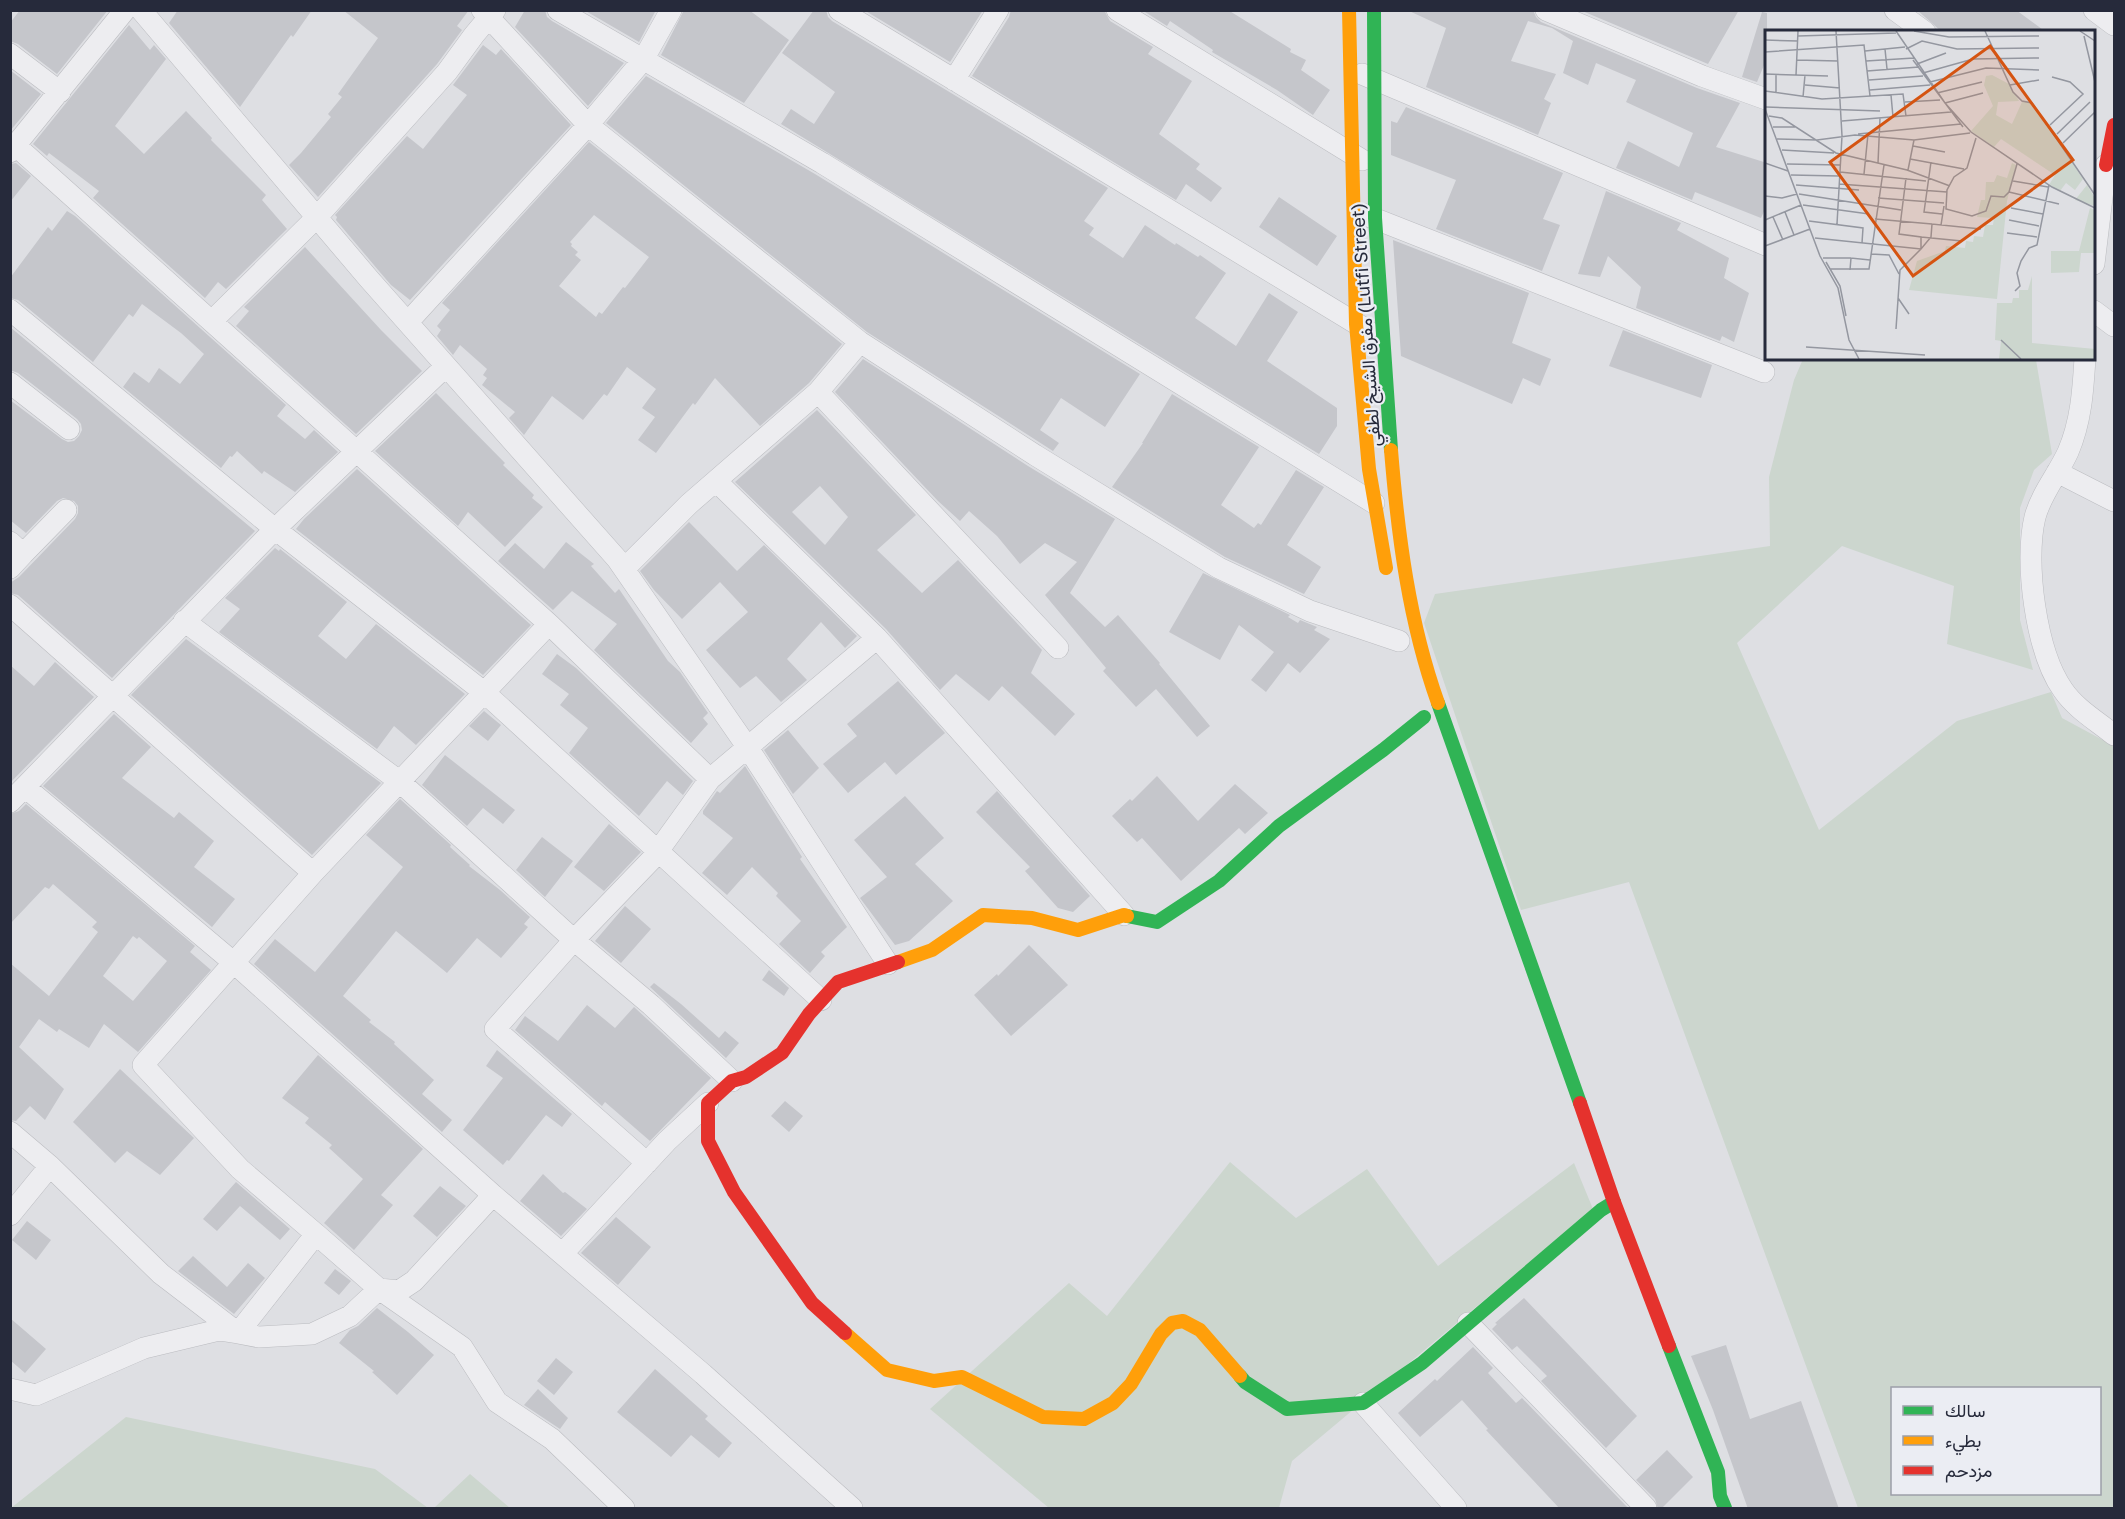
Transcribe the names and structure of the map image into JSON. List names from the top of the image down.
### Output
{
  "streets": {
    "street": ["مفرق الشيخ لطفي (Lutfi Street)"]
  },
  "legend": ["سالك", "بطيء", "مزدحم"]
}
